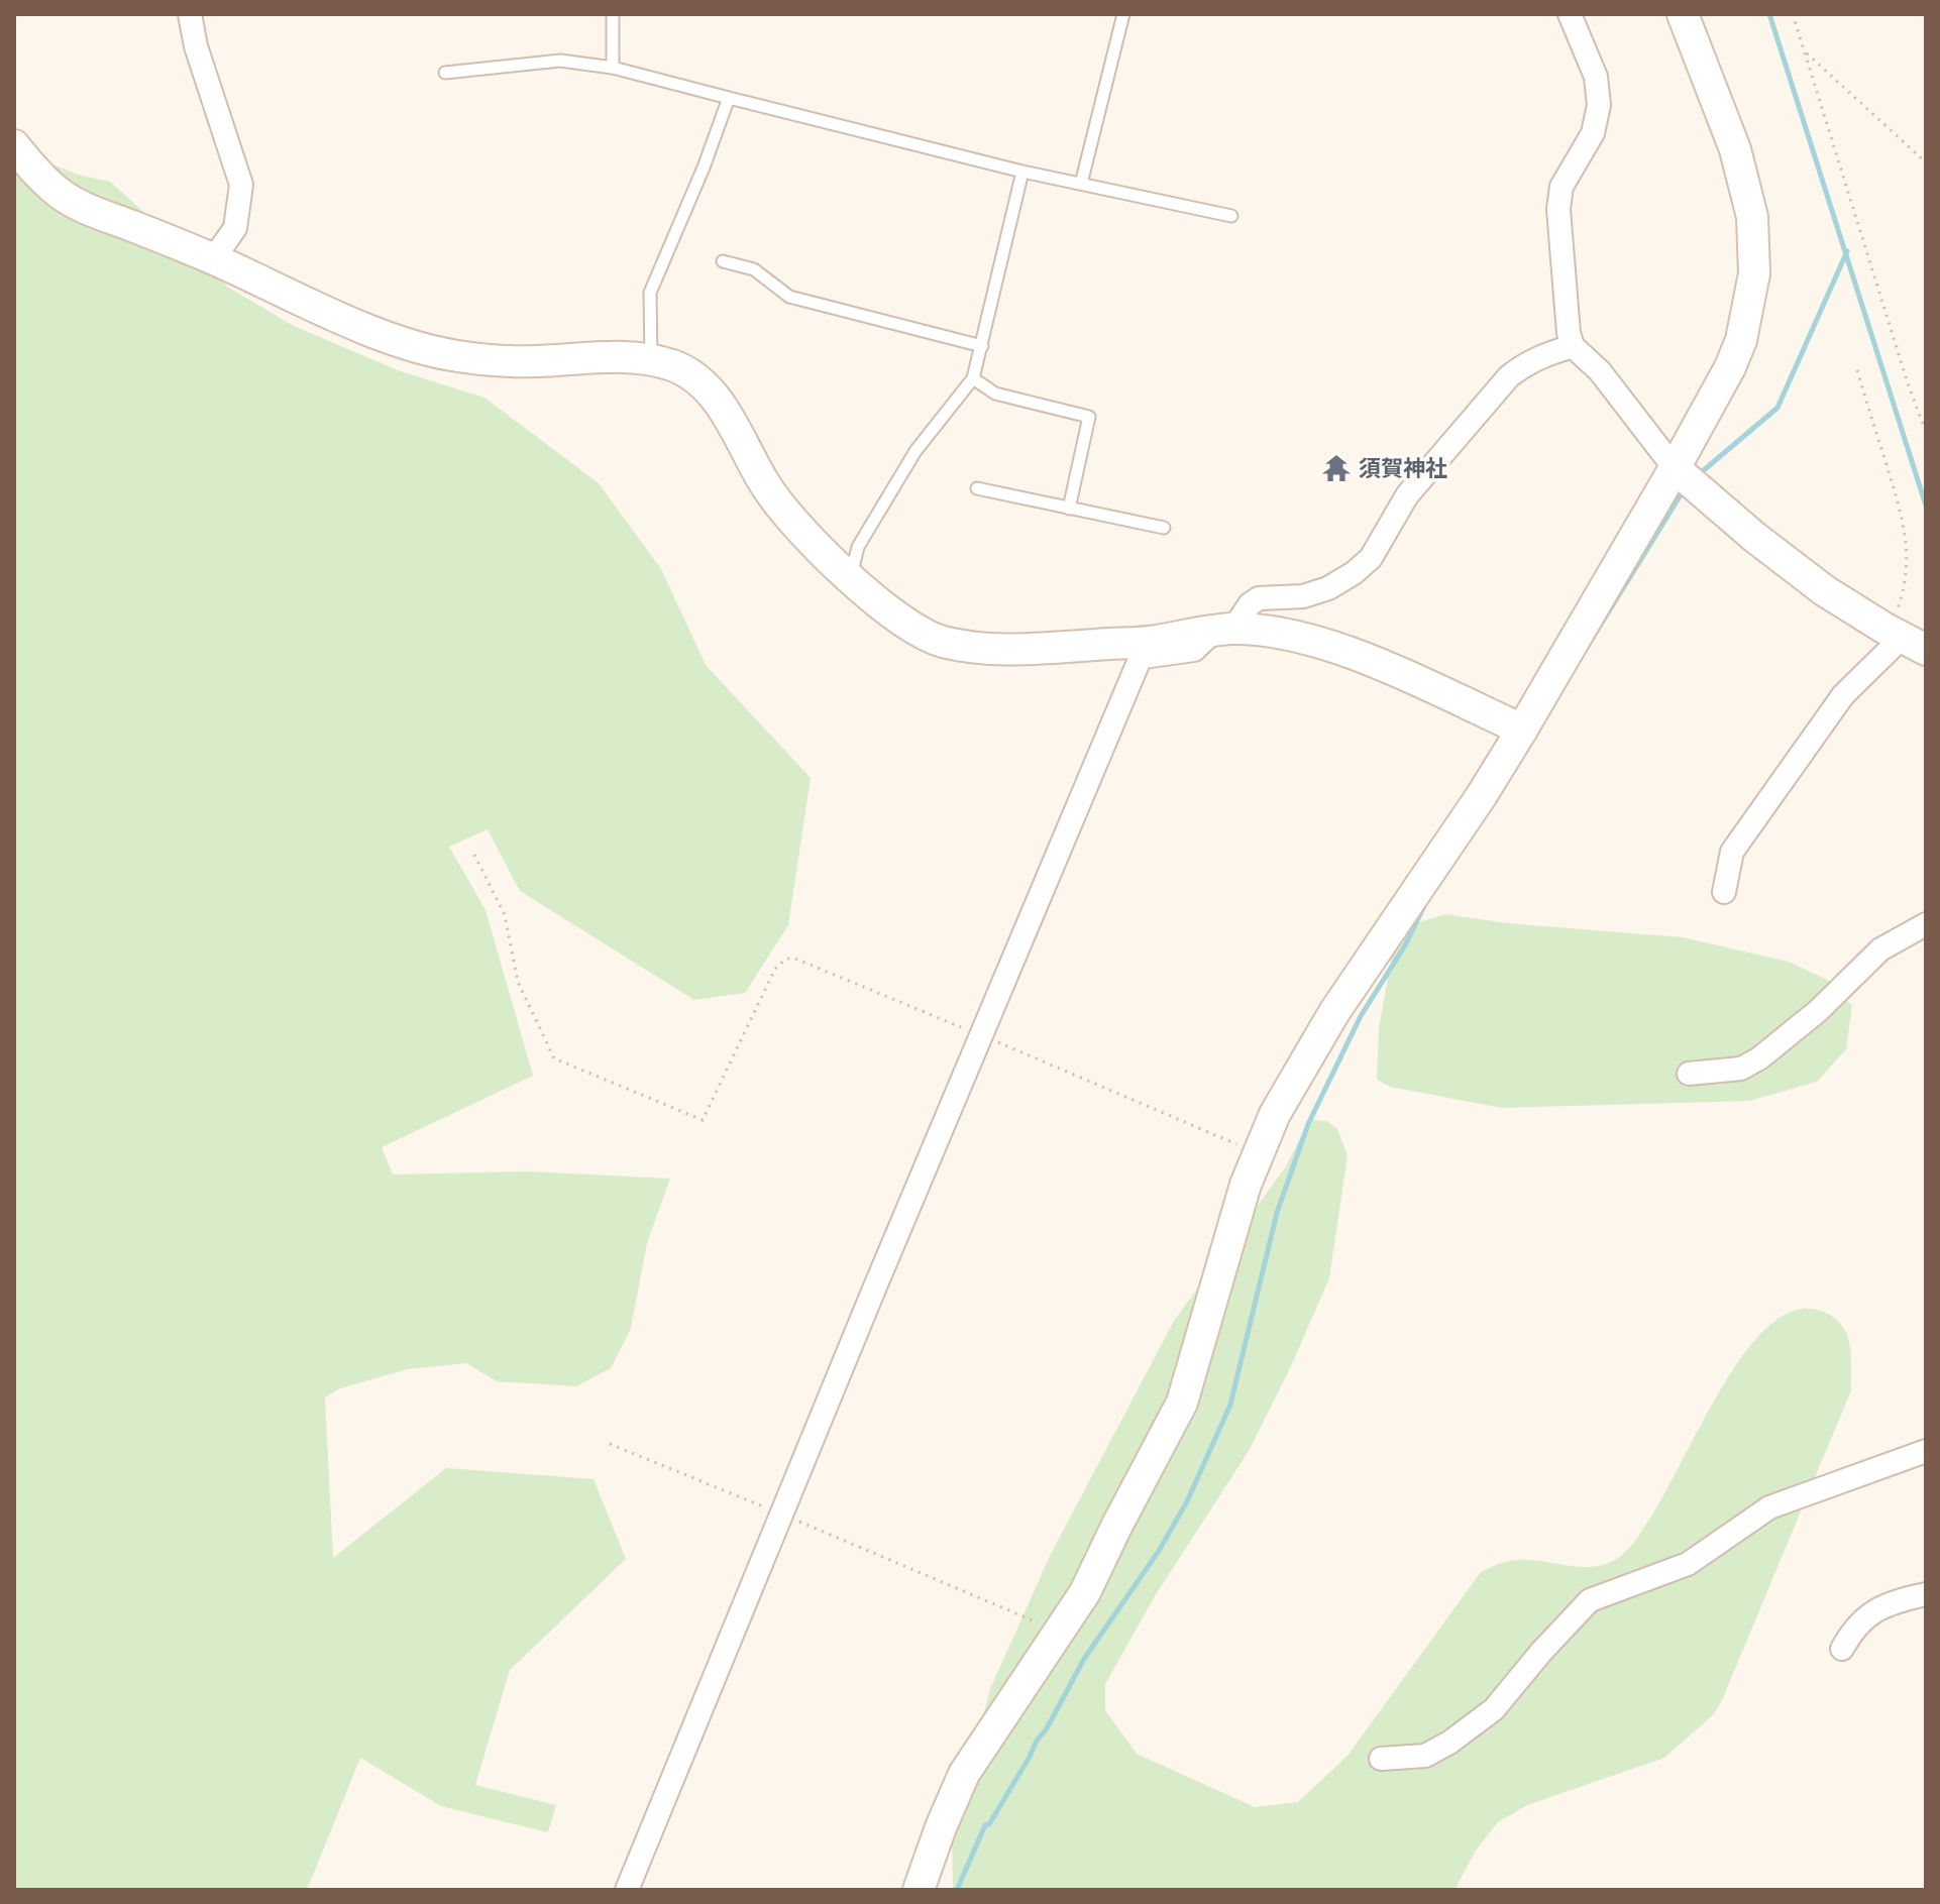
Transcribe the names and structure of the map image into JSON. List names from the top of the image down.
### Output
{
  "places": {
    "temple": ["須賀神社"]
  }
}
